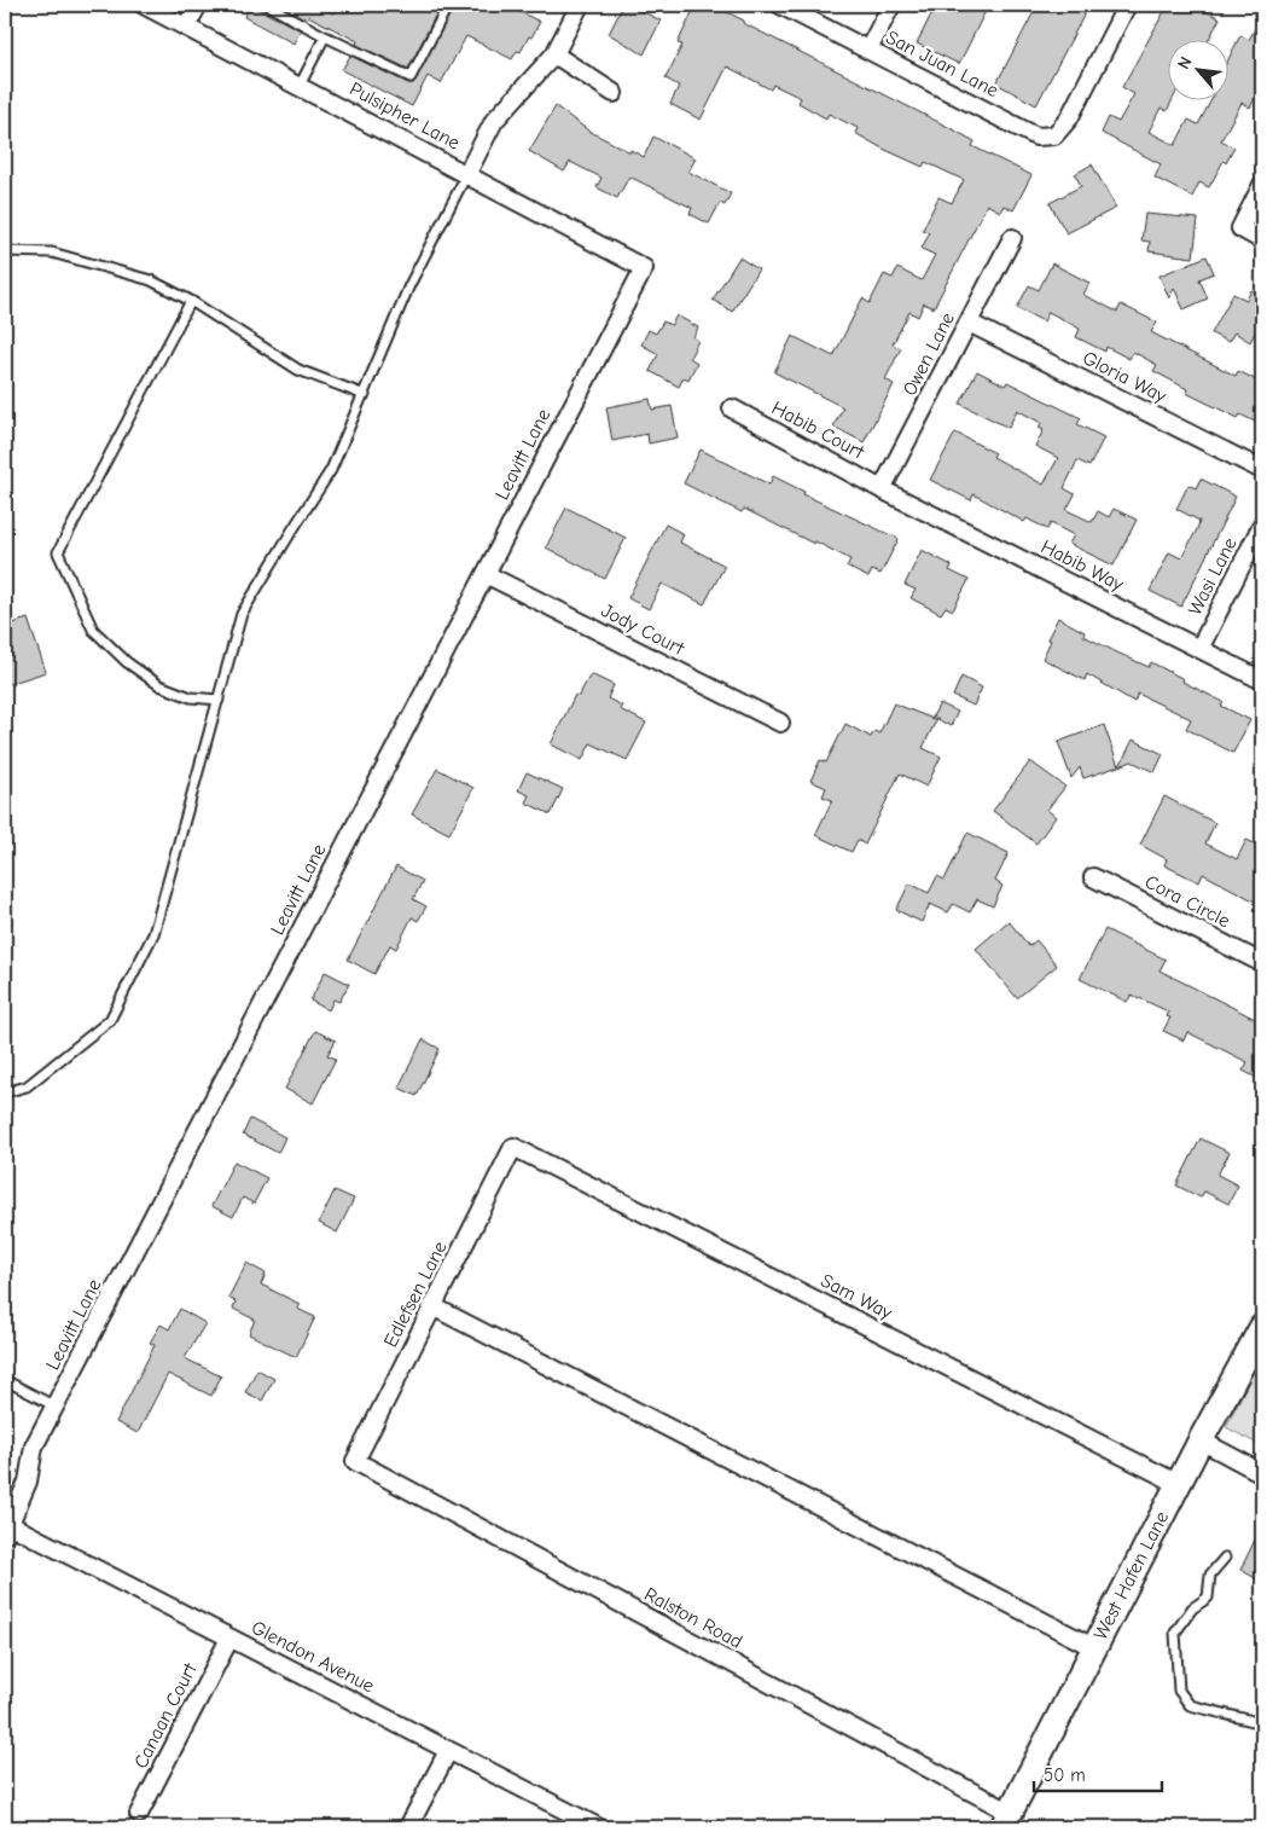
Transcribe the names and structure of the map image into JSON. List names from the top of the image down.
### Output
{
  "streets": {
    "main road": ["West Hafen Lane"],
    "street": [
      "San Juan Lane",
      "Pulsipher Lane",
      "Owen Lane",
      "Gloria Way",
      "Habib Court",
      "Leavitt Lane",
      "Habib Way",
      "Wasi Lane",
      "Jody Court",
      "Cora Circle",
      "Edlefsen Lane",
      "Sam Way",
      "Ralston Road",
      "Glendon Avenue",
      "Canaan Court"
    ]
  },
  "crossings": [
    ["Pulsipher Lane", "Leavitt Lane"],
    ["Owen Lane", "Gloria Way"],
    ["Owen Lane", "Habib Court"],
    ["Owen Lane", "Habib Way"],
    ["Habib Court", "Habib Way"],
    ["Leavitt Lane", "Jody Court"],
    ["Leavitt Lane", "Glendon Avenue"],
    ["Habib Way", "Wasi Lane"],
    ["Edlefsen Lane", "Sam Way"],
    ["Edlefsen Lane", "Ralston Road"],
    ["Sam Way", "West Hafen Lane"],
    ["West Hafen Lane", "Ralston Road"],
    ["Glendon Avenue", "Canaan Court"]
  ],
  "scale_bar": "50 m",
  "north": "top left"
}
